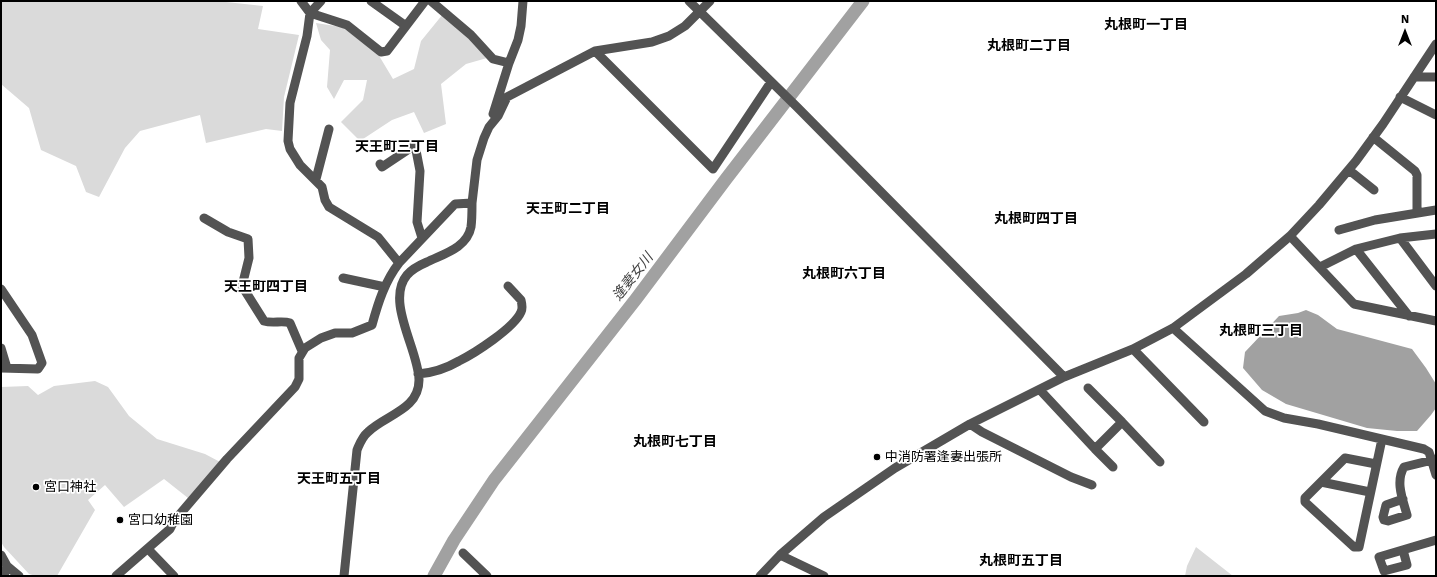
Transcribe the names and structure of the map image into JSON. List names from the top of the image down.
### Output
{
  "districts": [
    "丸根町一丁目",
    "丸根町二丁目",
    "天王町三丁目",
    "天王町二丁目",
    "丸根町四丁目",
    "丸根町六丁目",
    "天王町四丁目",
    "丸根町三丁目",
    "丸根町七丁目",
    "天王町五丁目",
    "丸根町五丁目"
  ],
  "water": ["逢妻女川"],
  "places": ["中消防署逢妻出張所", "宮口神社", "宮口幼稚園"],
  "north": "top"
}
